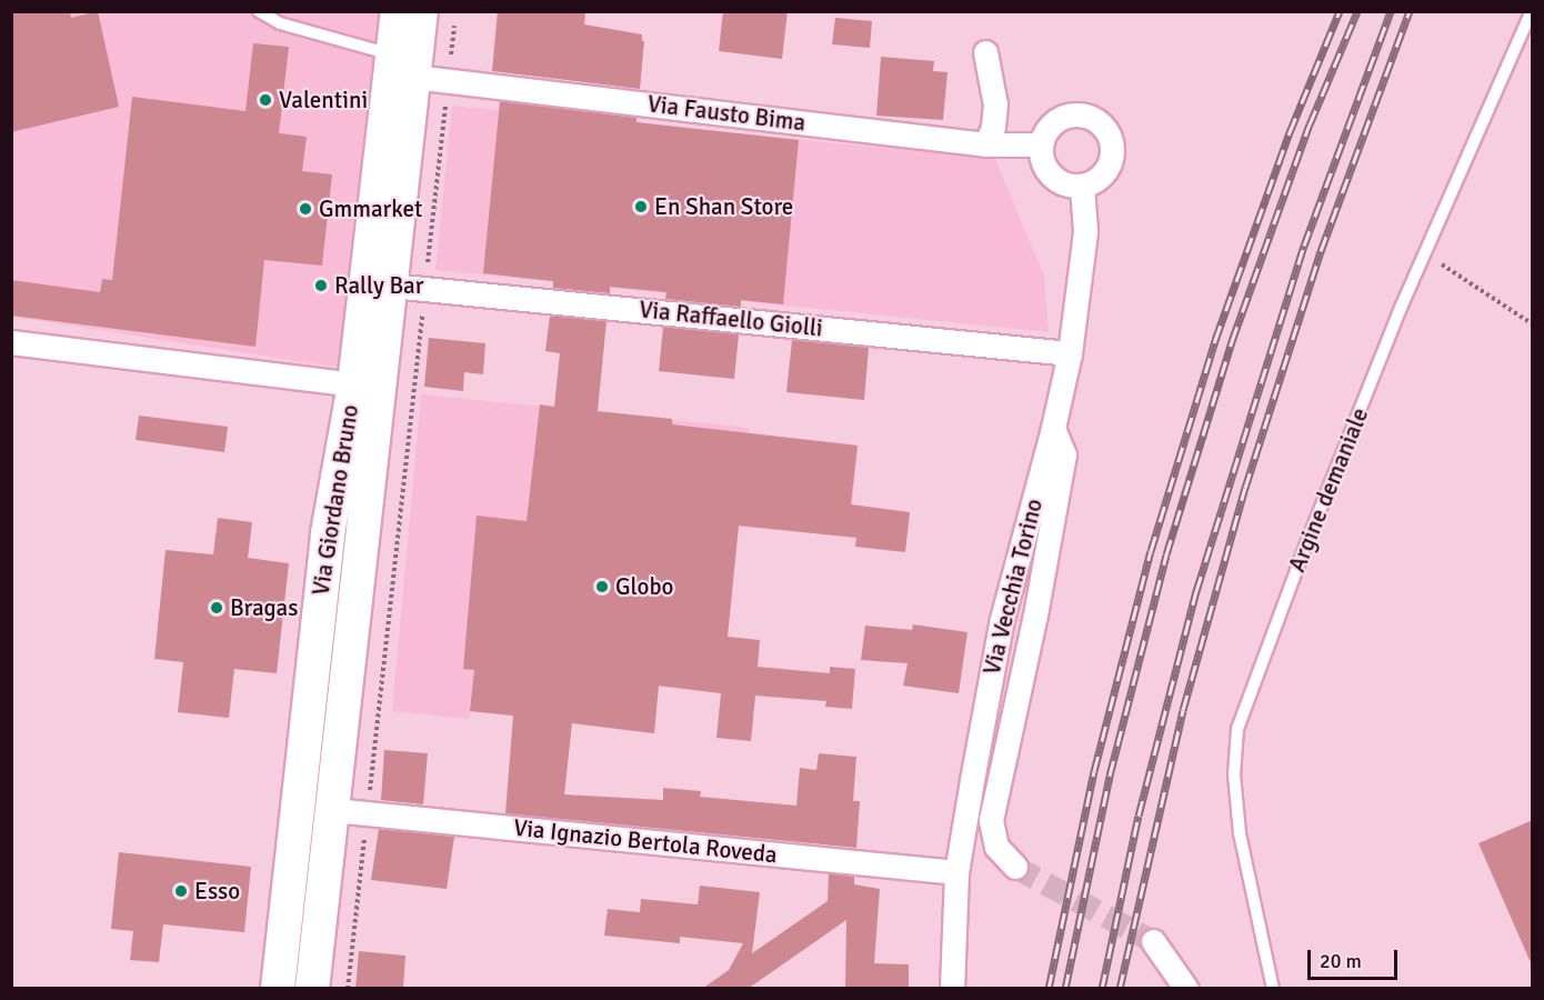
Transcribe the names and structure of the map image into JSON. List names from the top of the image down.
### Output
{
  "streets": {
    "main road": ["Via Giordano Bruno"],
    "street": [
      "Via Fausto Bima",
      "Via Raffaello Giolli",
      "Via Vecchia Torino",
      "Via Ignazio Bertola Roveda"
    ],
    "lane": ["Argine demaniale"]
  },
  "crossings": [
    ["Via Fausto Bima", "Via Giordano Bruno"],
    ["Via Fausto Bima", "Via Vecchia Torino"],
    ["Via Raffaello Giolli", "Via Giordano Bruno"],
    ["Via Raffaello Giolli", "Via Vecchia Torino"],
    ["Via Giordano Bruno", "Via Ignazio Bertola Roveda"],
    ["Via Vecchia Torino", "Via Ignazio Bertola Roveda"]
  ],
  "places": [
    "Valentini",
    "En Shan Store",
    "Gmmarket",
    "Rally Bar",
    "Globo",
    "Bragas",
    "Esso"
  ],
  "scale_bar": "20 m"
}
